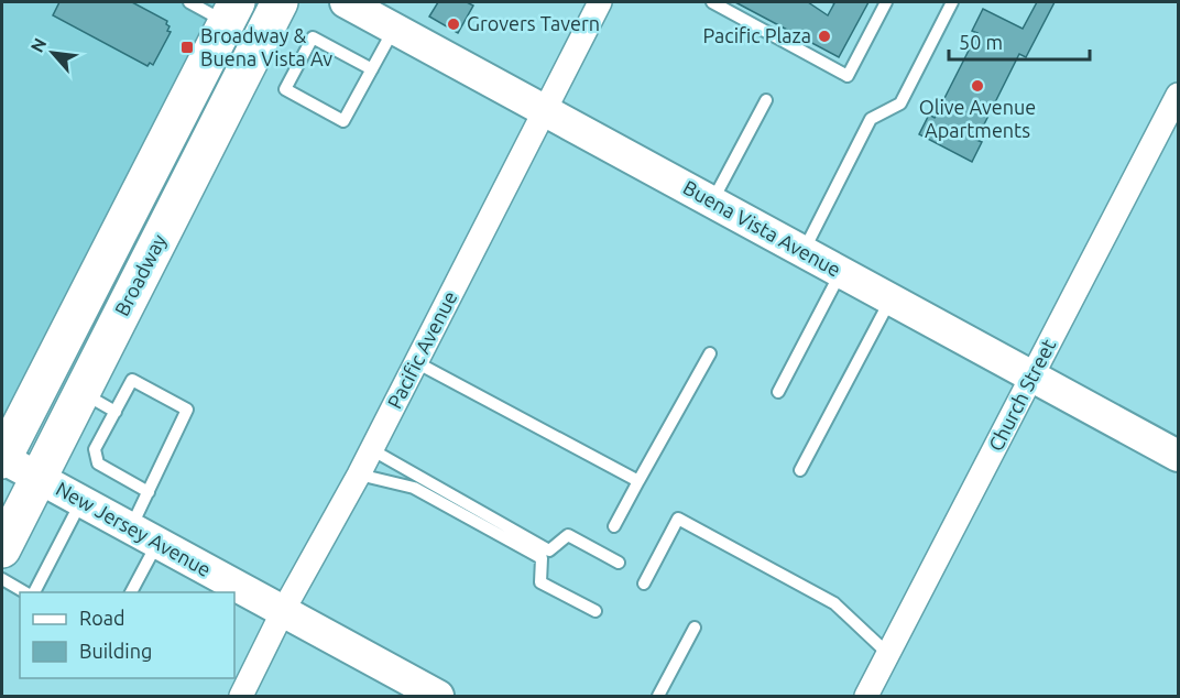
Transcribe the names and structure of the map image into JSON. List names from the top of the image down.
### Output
{
  "streets": {
    "main road": ["Broadway"],
    "street": [
      "Buena Vista Avenue",
      "Pacific Avenue",
      "Church Street",
      "New Jersey Avenue"
    ]
  },
  "crossings": [
    ["Buena Vista Avenue", "Pacific Avenue"],
    ["Buena Vista Avenue", "Church Street"],
    ["Broadway", "New Jersey Avenue"],
    ["Pacific Avenue", "New Jersey Avenue"]
  ],
  "places": {
    "other": ["Grovers Tavern", "Pacific Plaza", "Olive Avenue Apartments"],
    "transit": ["Broadway & Buena Vista Av"]
  },
  "legend": ["Road", "Building"],
  "scale_bar": "50 m",
  "north": "top left"
}
